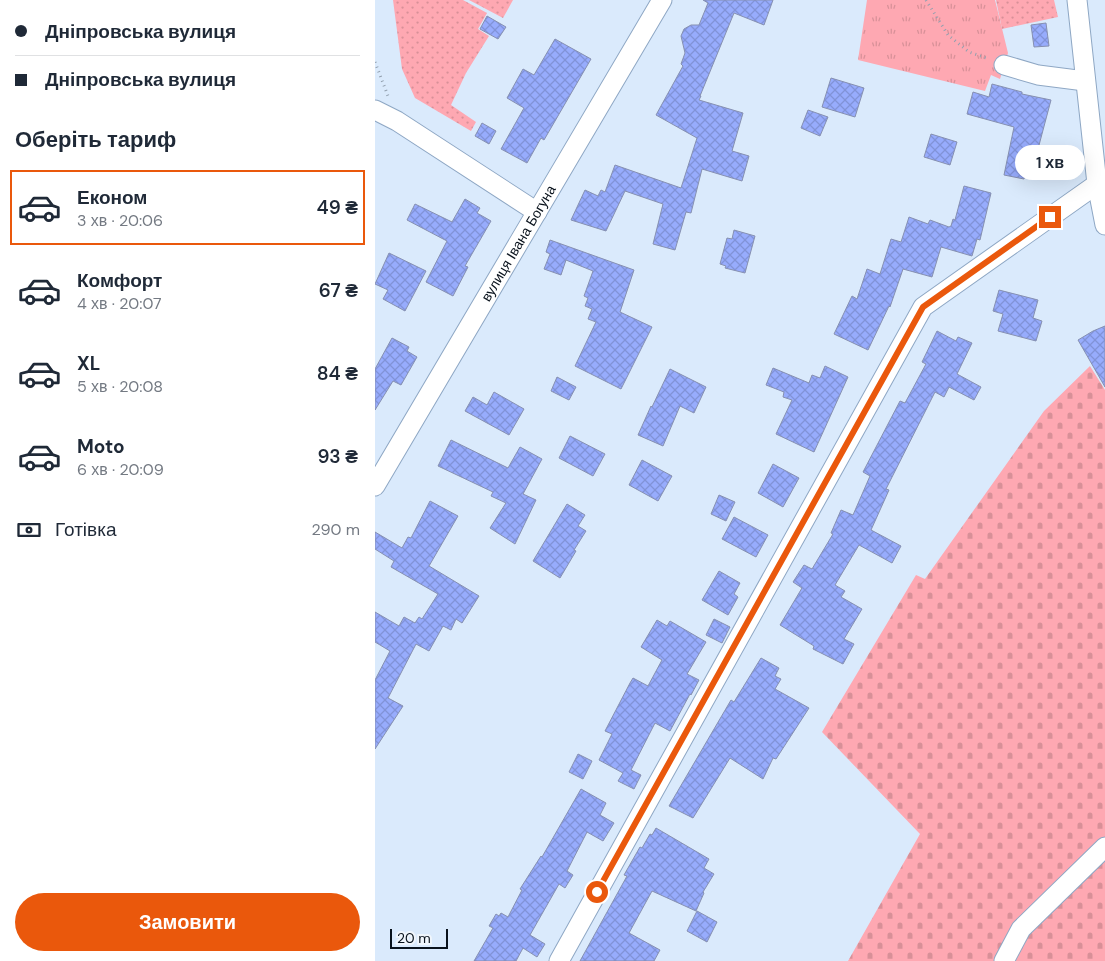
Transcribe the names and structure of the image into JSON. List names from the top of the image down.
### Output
{
  "streets": {
    "street": ["вулиця Івана Богуна"]
  },
  "scale_bar": "20 m",
  "page": {
    "banner": ["Дніпровська вулиця", "Дніпровська вулиця"],
    "heading": "Оберіть тариф",
    "bubble": "1 хв",
    "list": [
      {
        "name": "Економ",
        "note": "3 хв · 20:06",
        "value": "49 ₴"
      },
      {
        "name": "Комфорт",
        "note": "4 хв · 20:07",
        "value": "67 ₴"
      },
      {
        "name": "XL",
        "note": "5 хв · 20:08",
        "value": "84 ₴"
      },
      {
        "name": "Moto",
        "note": "6 хв · 20:09",
        "value": "93 ₴"
      }
    ],
    "pay": ["Готівка", "290 m"],
    "buttons": "Замовити",
    "scale": "20 m"
  }
}
